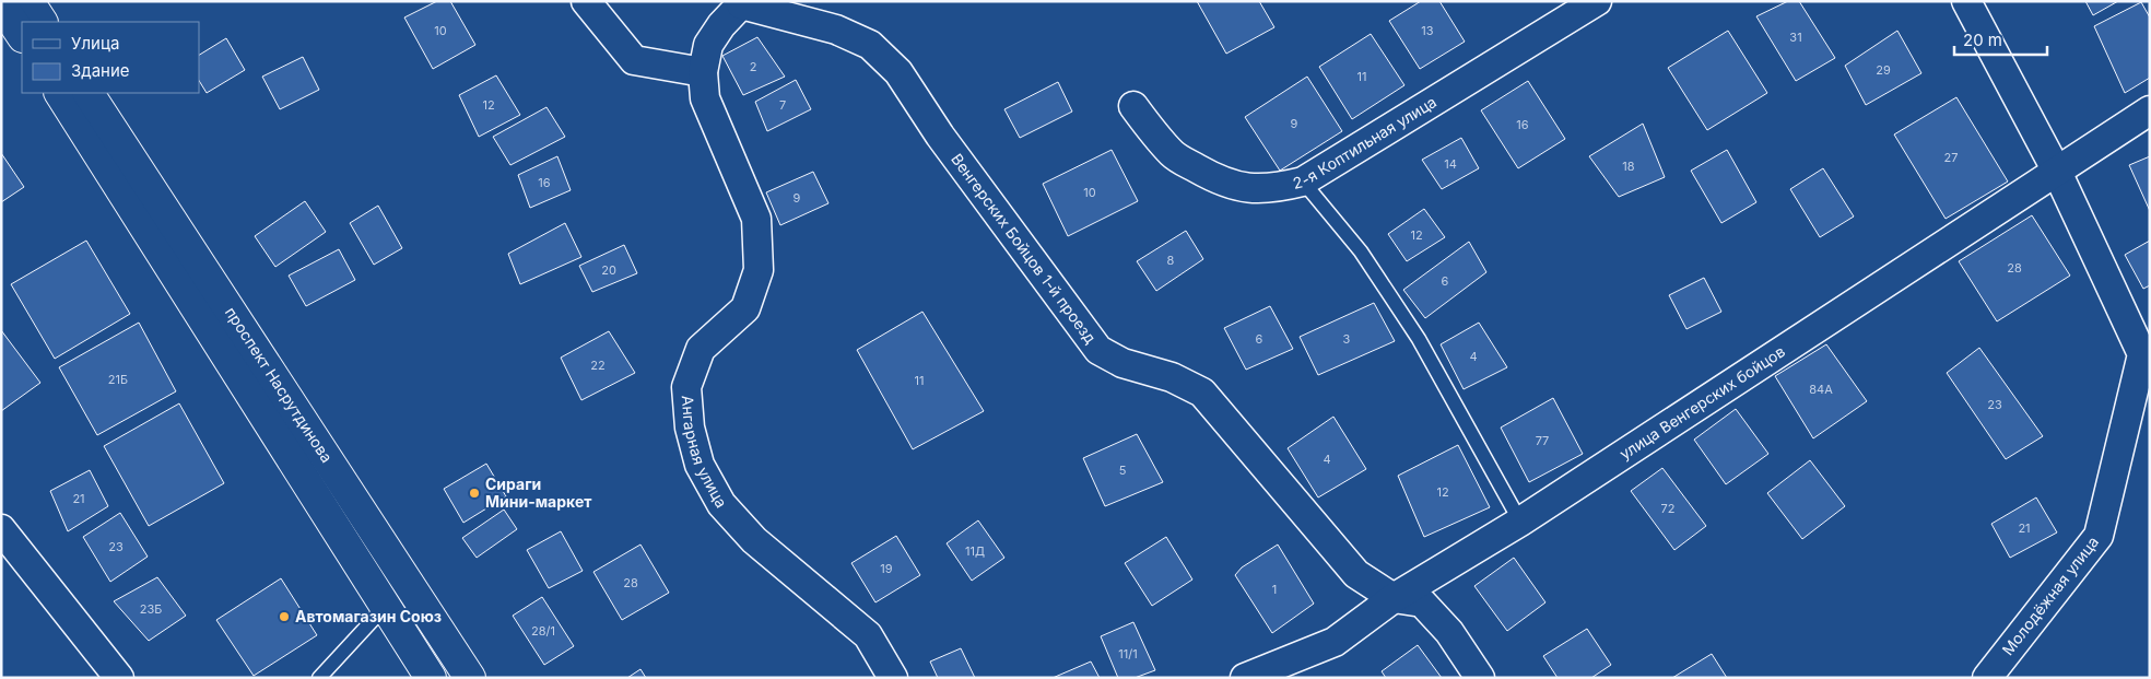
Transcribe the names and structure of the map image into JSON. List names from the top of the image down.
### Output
{
  "streets": {
    "main road": ["проспект Насрутдинова"],
    "street": [
      "2-я Коптильная улица",
      "Венгерских Бойцов 1-й проезд",
      "улица Венгерских бойцов",
      "Ангарная улица",
      "Молодёжная улица"
    ]
  },
  "crossings": [
    ["Венгерских Бойцов 1-й проезд", "улица Венгерских бойцов"],
    ["Венгерских Бойцов 1-й проезд", "Ангарная улица"],
    ["улица Венгерских бойцов", "Молодёжная улица"]
  ],
  "places": ["Сираги Мини-маркет", "Автомагазин Союз"],
  "house_numbers": [
    "10",
    "13",
    "31",
    "2",
    "29",
    "11",
    "12",
    "7",
    "9",
    "16",
    "27",
    "14",
    "18",
    "16",
    "10",
    "9",
    "12",
    "8",
    "28",
    "20",
    "6",
    "6",
    "3",
    "4",
    "22",
    "21Б",
    "11",
    "84А",
    "23",
    "77",
    "4",
    "5",
    "12",
    "21",
    "72",
    "21",
    "23",
    "11Д",
    "19",
    "28",
    "1",
    "23Б",
    "28/1",
    "11/1"
  ],
  "legend": ["Улица", "Здание"],
  "scale_bar": "20 m"
}
